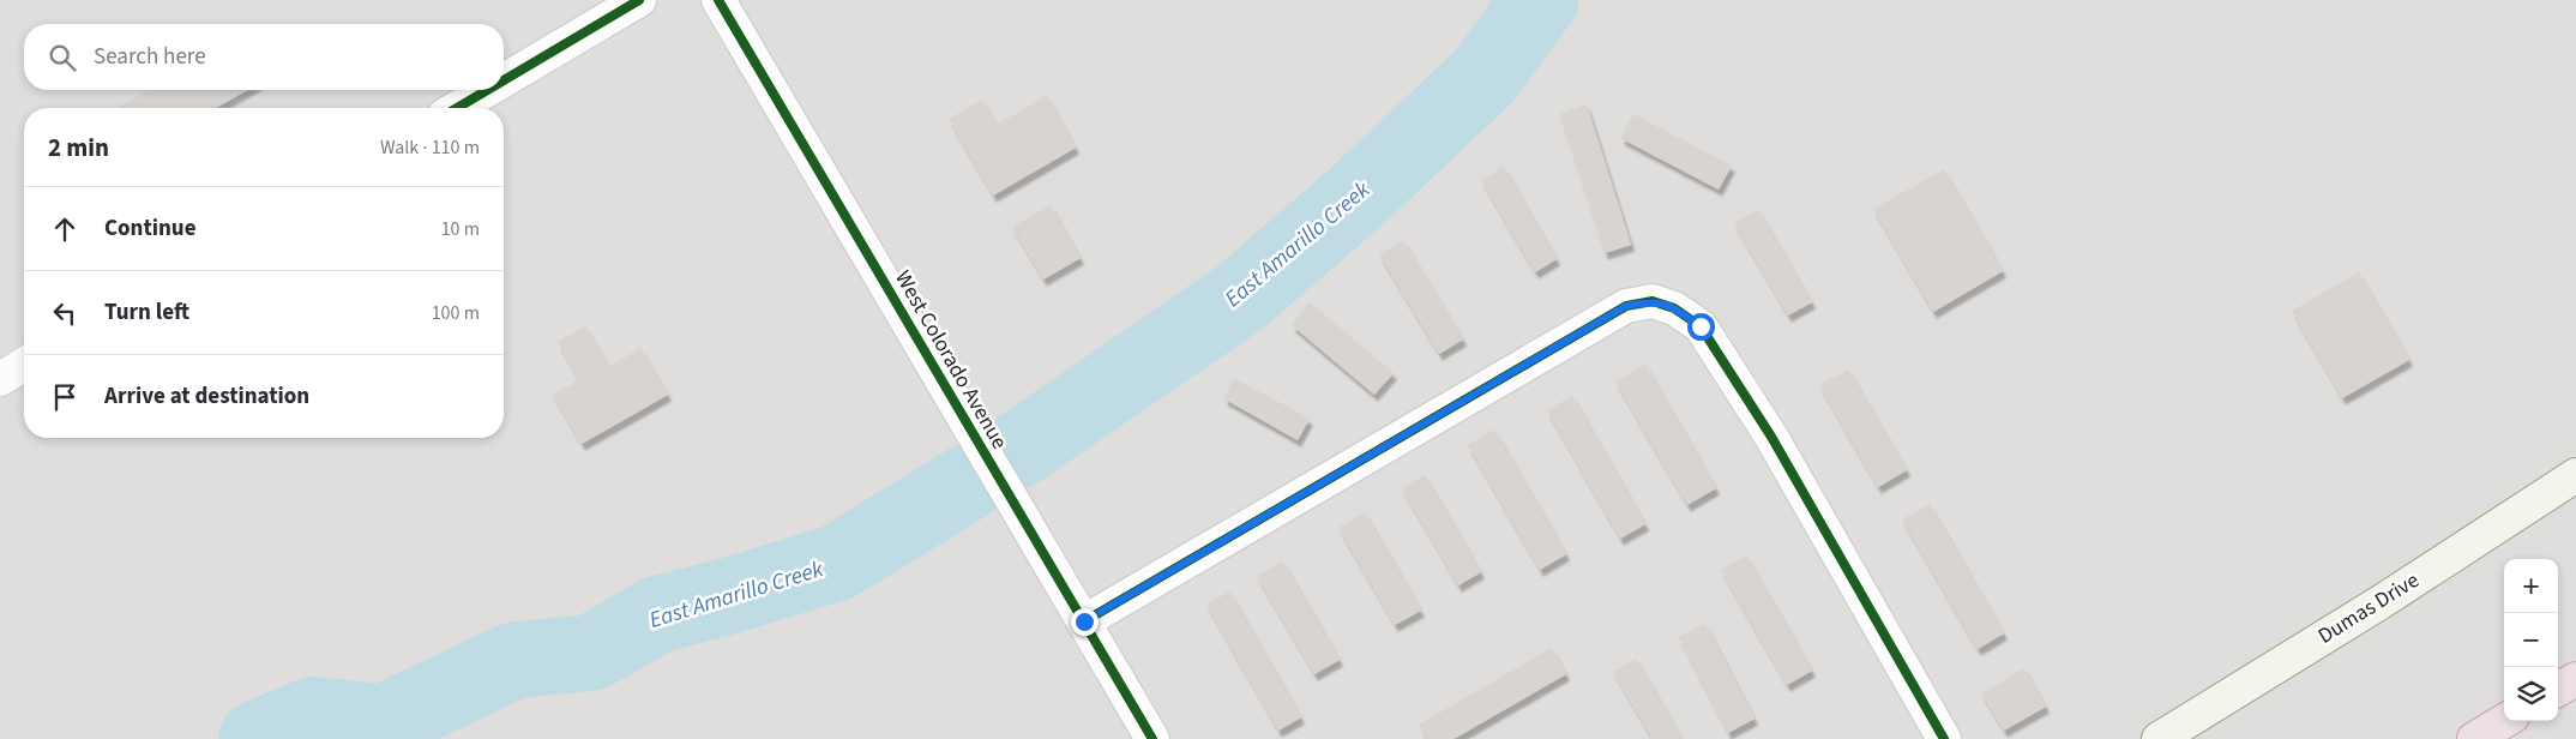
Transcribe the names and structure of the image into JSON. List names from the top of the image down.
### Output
{
  "streets": {
    "main road": ["Dumas Drive"],
    "street": ["West Colorado Avenue"]
  },
  "water": ["East Amarillo Creek"],
  "page": {
    "search": "Search here",
    "heading": ["2 min", "Walk · 110 m"],
    "list": [
      ["Continue", "10 m"],
      ["Turn left", "100 m"],
      "Arrive at destination"
    ],
    "map_buttons": ["+", "−"]
  }
}
